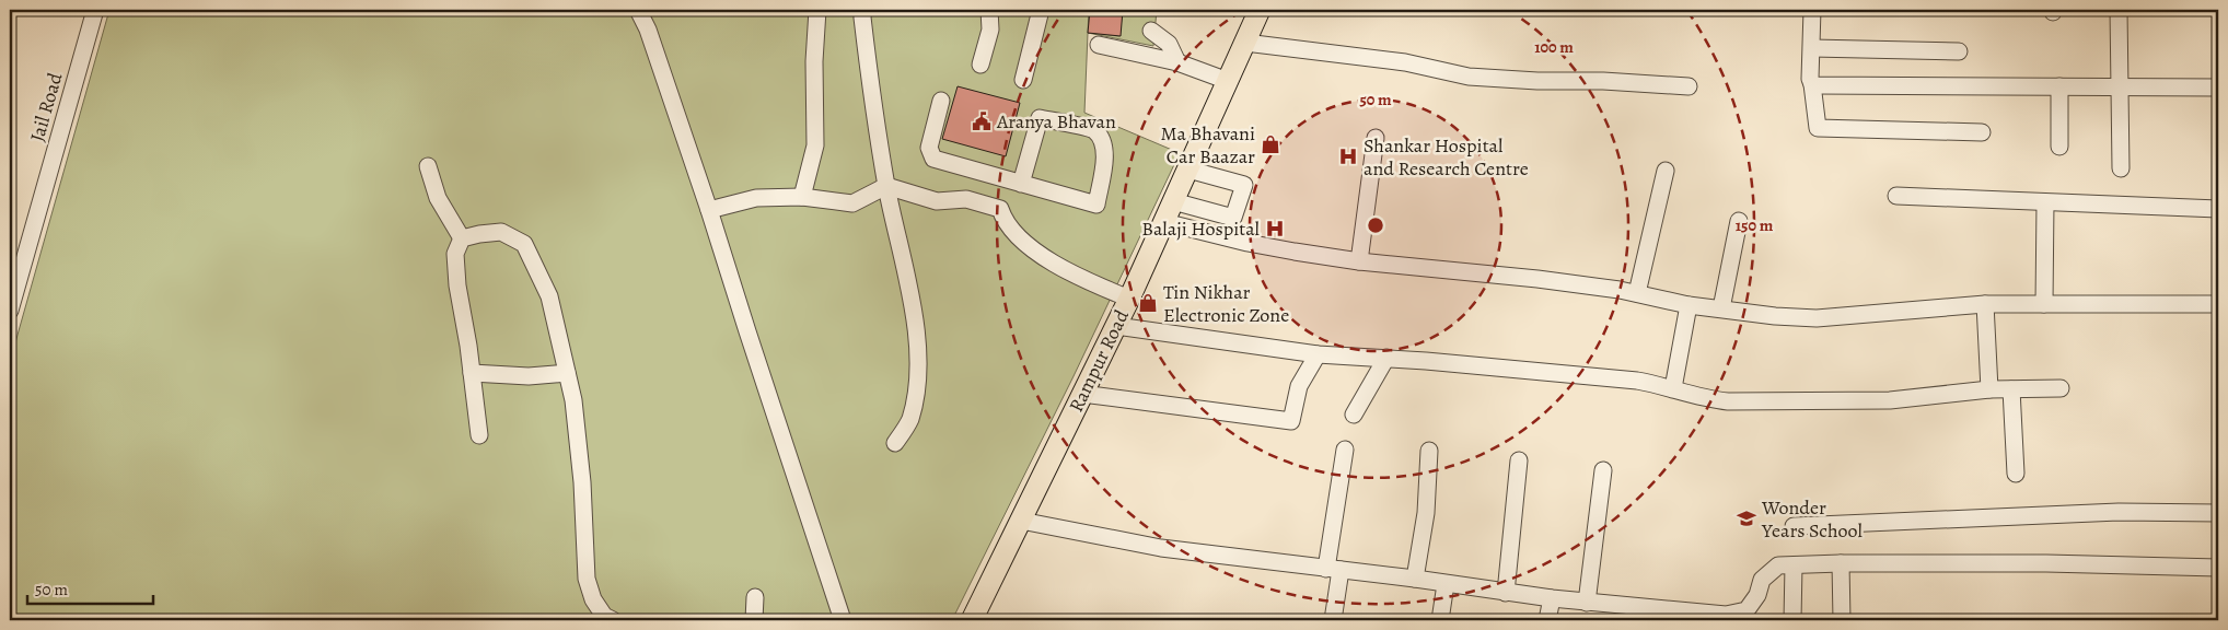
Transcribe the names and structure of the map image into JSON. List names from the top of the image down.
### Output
{
  "streets": {
    "main road": ["Rampur Road"],
    "street": ["Jail Road"]
  },
  "places": {
    "public building": ["Aranya Bhavan"],
    "shop": ["Ma Bhavani Car Baazar", "Tin Nikhar Electronic Zone"],
    "hospital": ["Shankar Hospital and Research Centre", "Balaji Hospital"],
    "school or university": ["Wonder Years School"]
  },
  "scale_bar": "50 m",
  "rings": ["100 m", "50 m", "150 m"]
}
